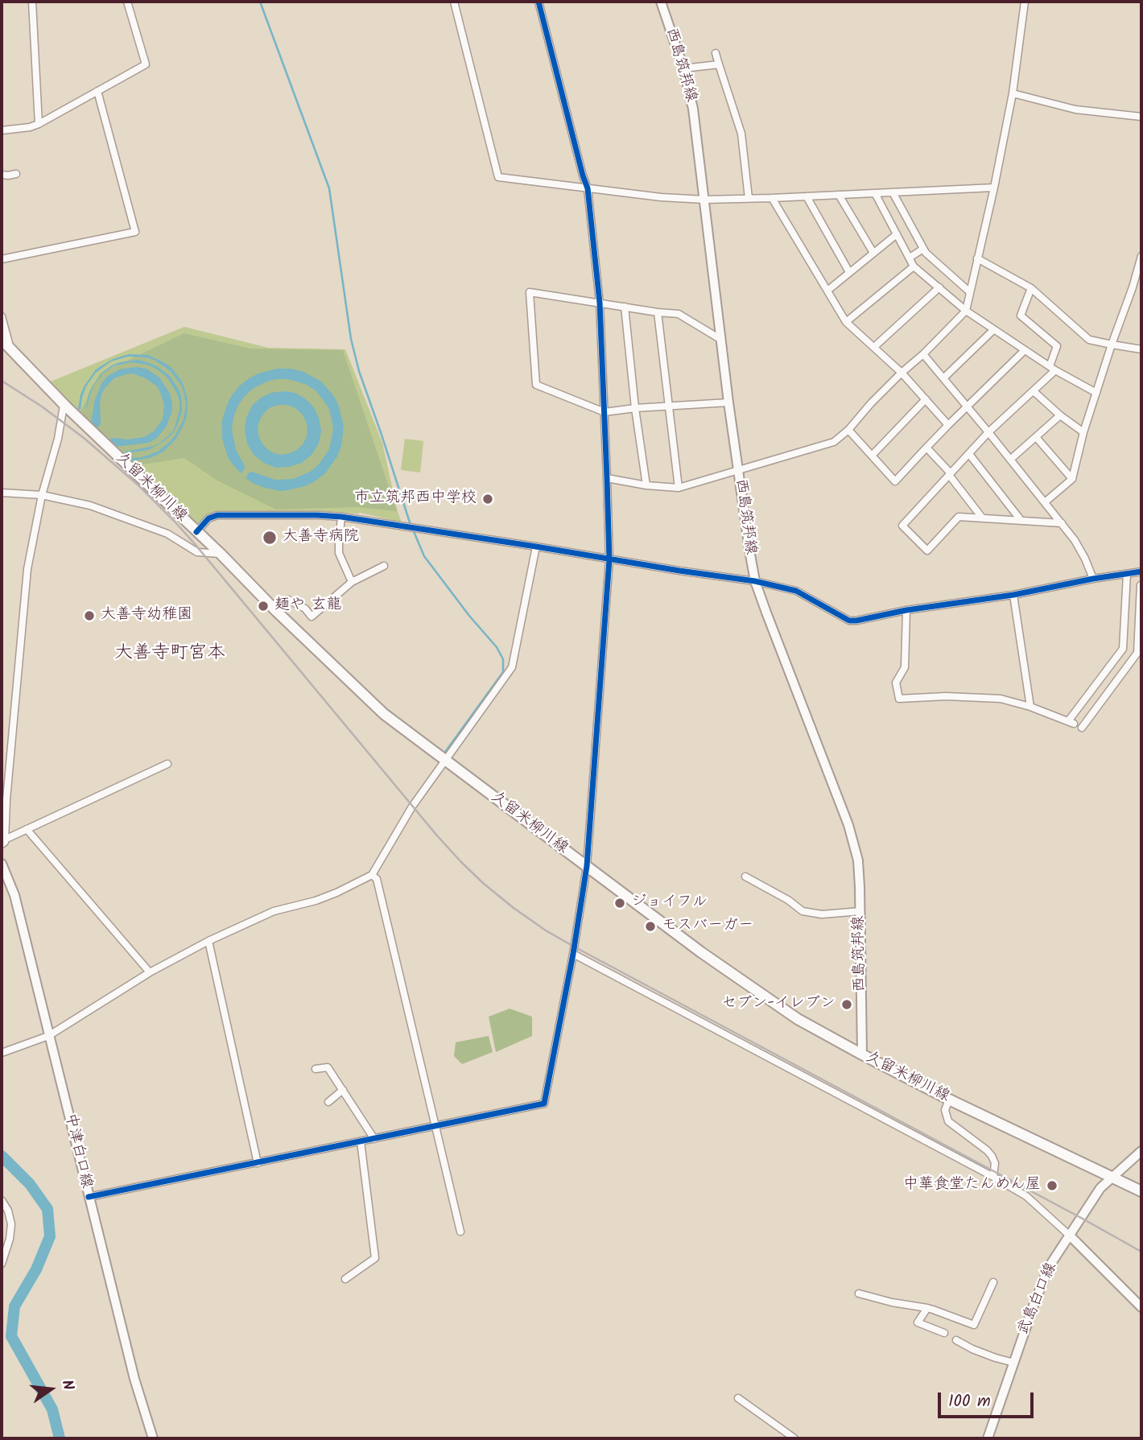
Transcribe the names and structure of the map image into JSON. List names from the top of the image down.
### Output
{
  "streets": {
    "main road": [
      "西島筑邦線",
      "久留米柳川線",
      "中津白口線",
      "武島白口線"
    ]
  },
  "crossings": [
    ["西島筑邦線", "久留米柳川線"],
    ["久留米柳川線", "武島白口線"]
  ],
  "districts": ["大善寺町宮本"],
  "places": [
    "市立筑邦西中学校",
    "大善寺病院",
    "麺や 玄龍",
    "大善寺幼稚園",
    "ジョイフル",
    "モスバーガー",
    "セブン-イレブン",
    "中華食堂たんめん屋"
  ],
  "scale_bar": "100 m",
  "north": "right"
}
